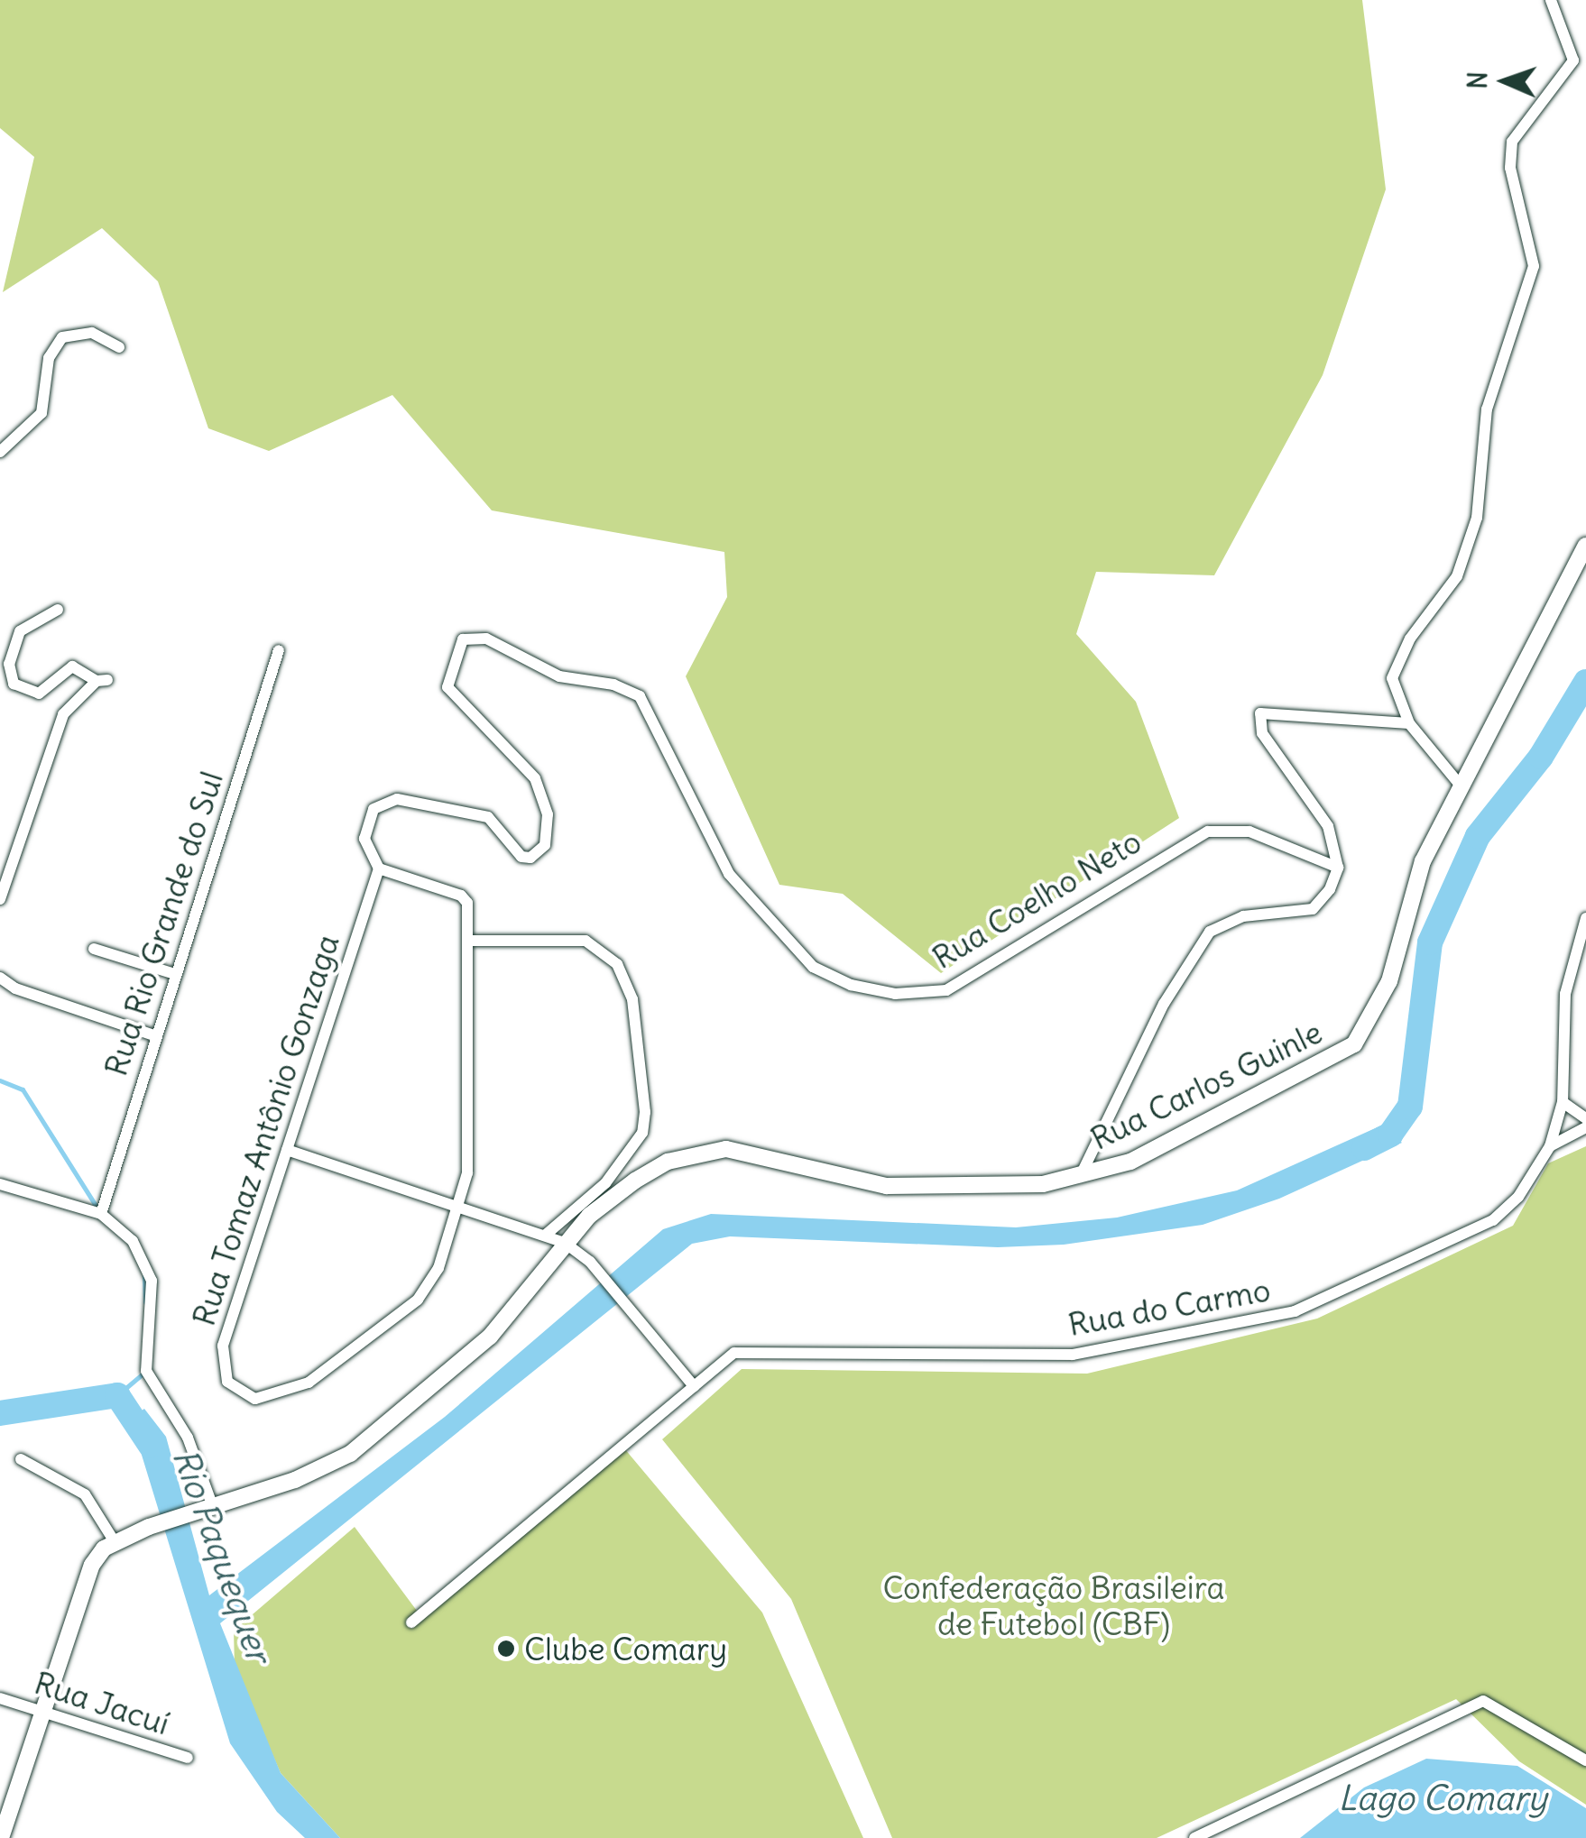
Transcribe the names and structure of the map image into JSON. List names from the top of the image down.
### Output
{
  "streets": {
    "street": [
      "Rua Coelho Neto",
      "Rua Rio Grande do Sul",
      "Rua Carlos Guinle",
      "Rua Tomaz Antônio Gonzaga",
      "Rua do Carmo",
      "Rua Jacuí"
    ]
  },
  "crossings": [
    ["Rua Coelho Neto", "Rua Tomaz Antônio Gonzaga"]
  ],
  "water": ["Rio Paquequer", "Lago Comary"],
  "parks": ["Confederação Brasileira de Futebol (CBF)"],
  "places": ["Clube Comary"],
  "north": "left"
}
